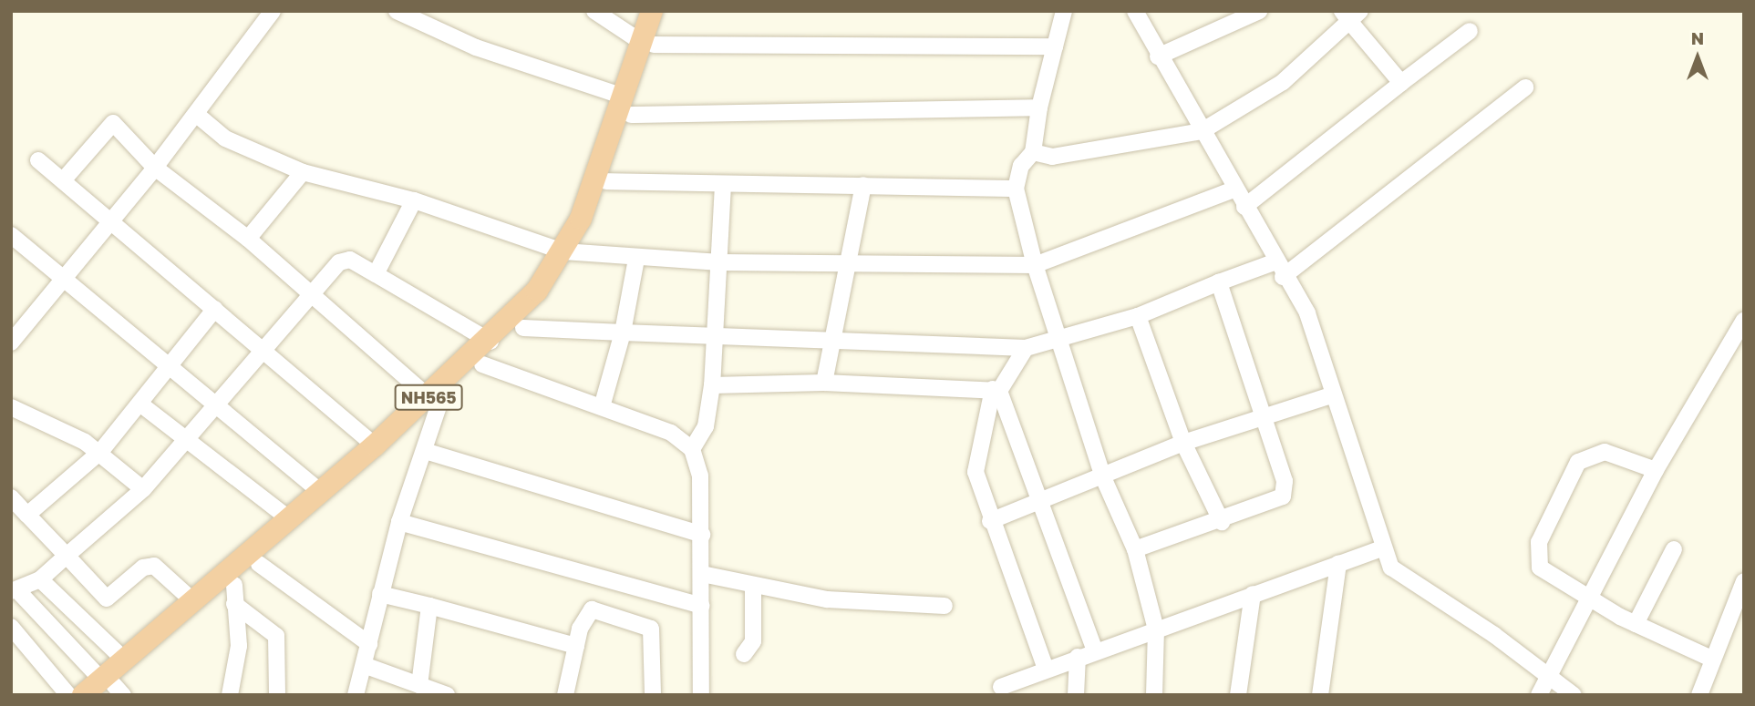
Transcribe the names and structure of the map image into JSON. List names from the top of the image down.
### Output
{
  "streets": {
    "highway": ["NH565"]
  },
  "north": "top"
}
